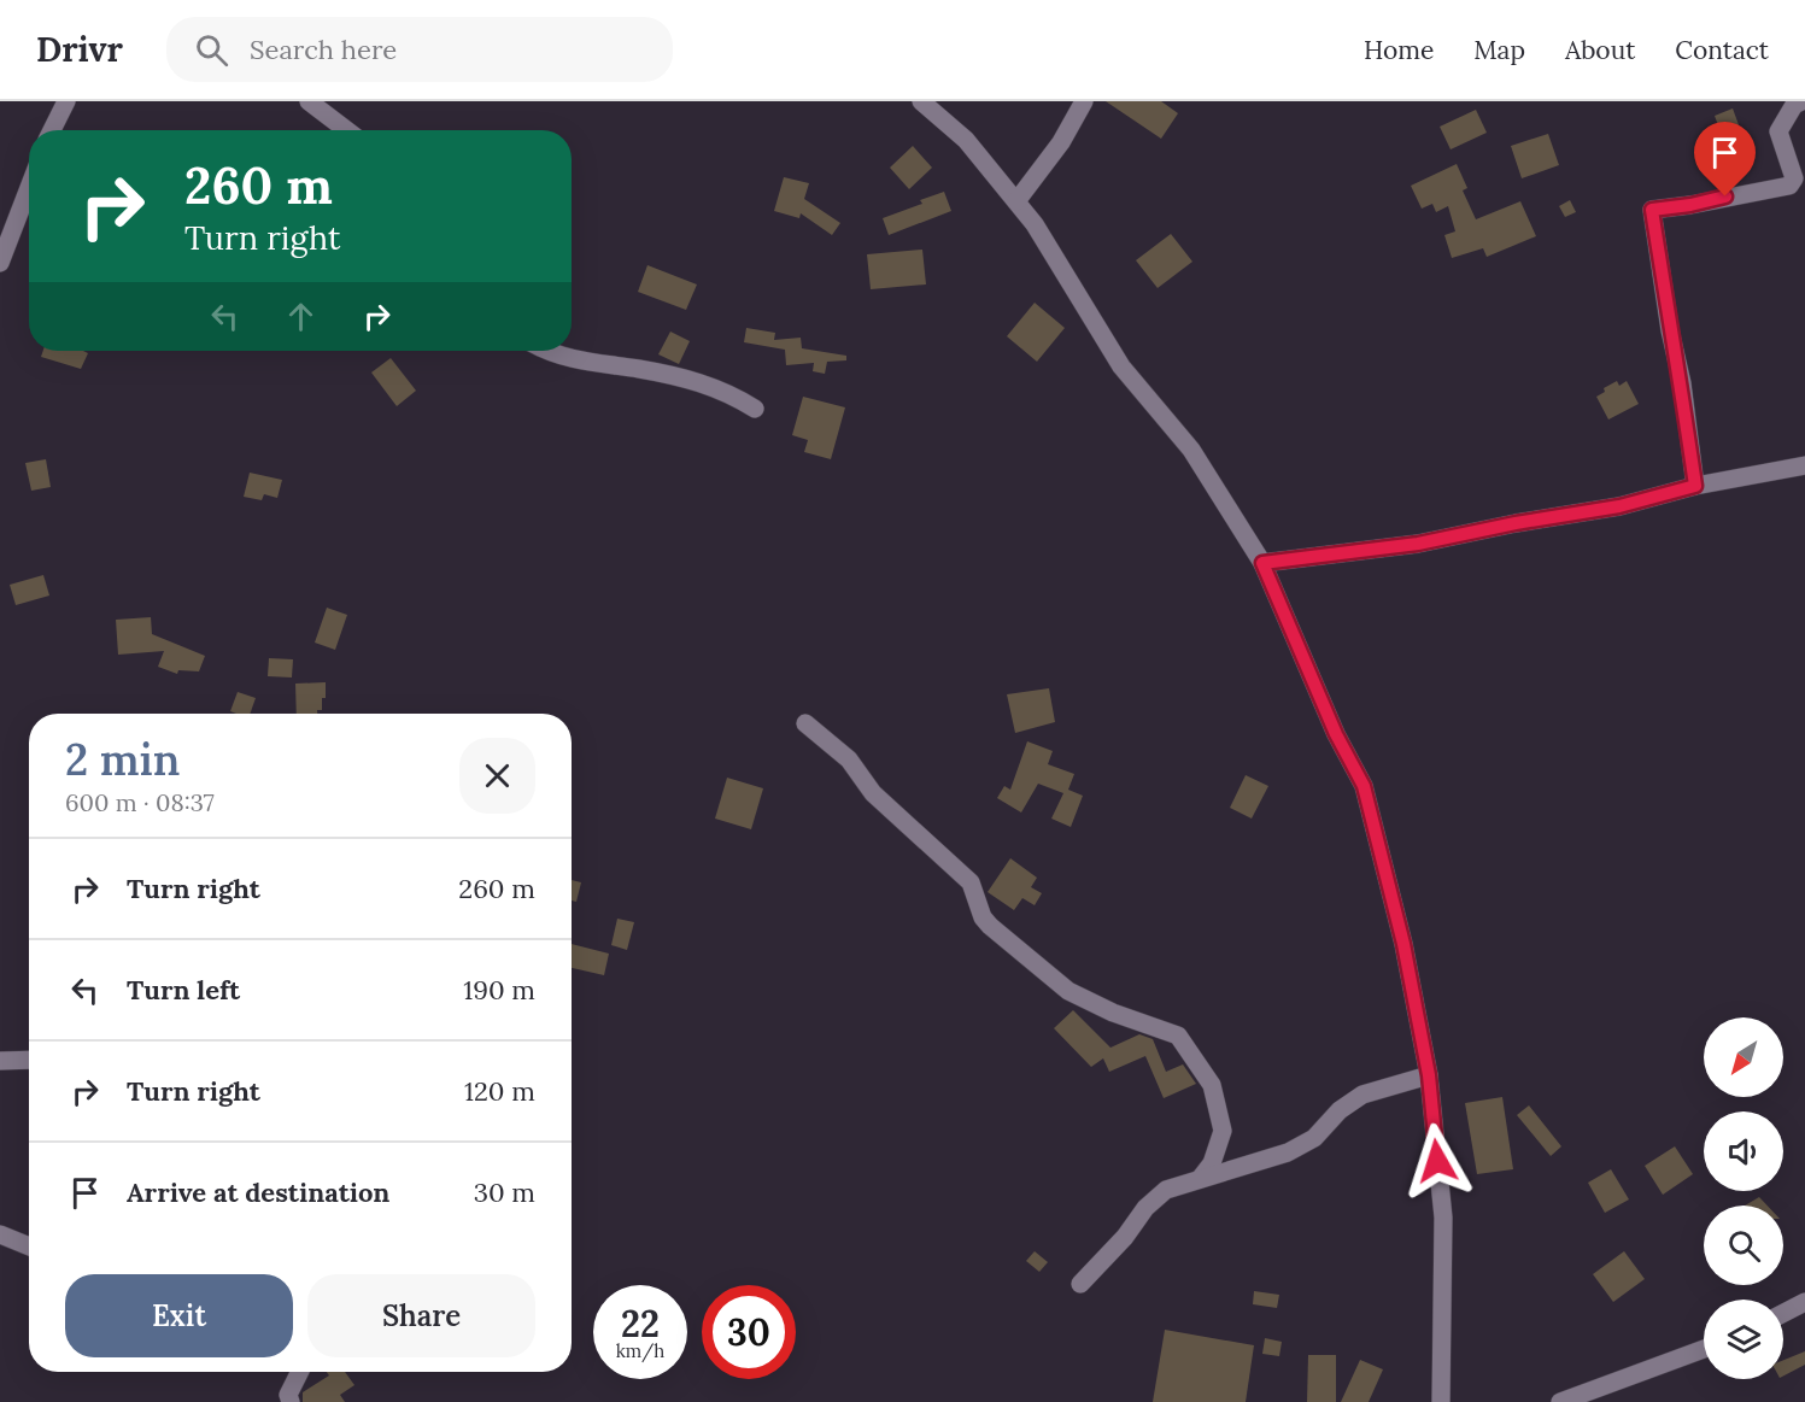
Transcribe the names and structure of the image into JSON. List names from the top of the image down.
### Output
{
  "north": "bottom left",
  "page": {
    "header": "Drivr",
    "search": "Search here",
    "nav": [
      "Home",
      "Map",
      "About",
      "Contact"
    ],
    "turn": ["260 m", "Turn right"],
    "heading": ["2 min", "600 m · 08:37"],
    "list": [
      {
        "name": "Turn right",
        "value": "260 m"
      },
      {
        "name": "Turn left",
        "value": "190 m"
      },
      {
        "name": "Turn right",
        "value": "120 m"
      },
      {
        "name": "Arrive at destination",
        "value": "30 m"
      }
    ],
    "buttons": ["Exit", "Share"],
    "speed": "22 km/h",
    "limit": "30"
  }
}
